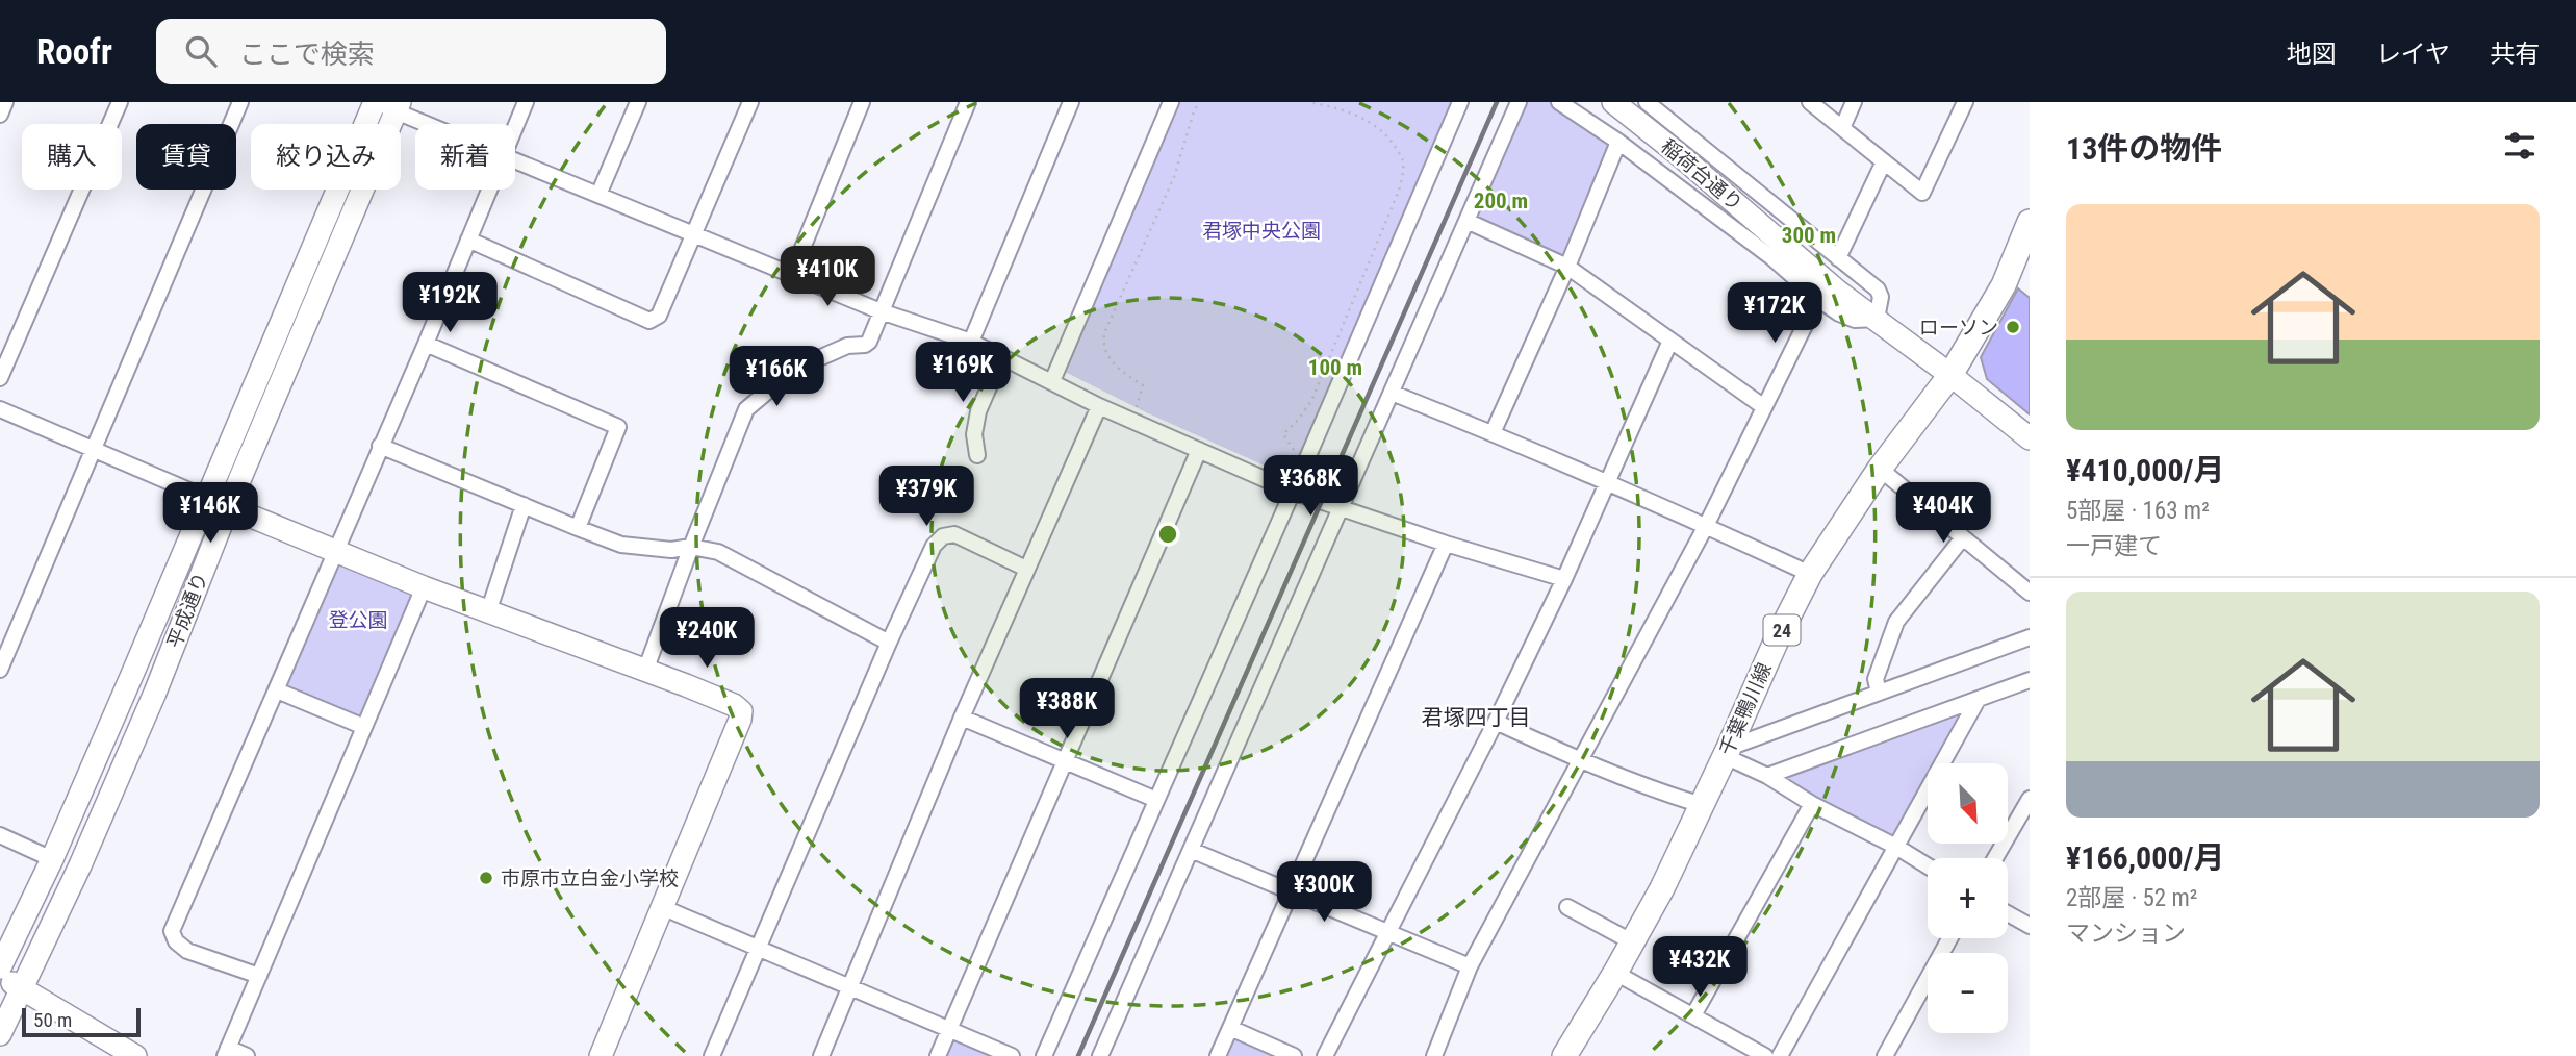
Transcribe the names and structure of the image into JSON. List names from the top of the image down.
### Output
{
  "streets": {
    "main road": ["24", "千葉鴨川線"],
    "street": ["稲荷台通り", "平成通り"]
  },
  "crossings": [
    ["稲荷台通り", "千葉鴨川線"]
  ],
  "districts": ["君塚四丁目"],
  "parks": ["君塚中央公園", "登公園"],
  "places": ["ローソン", "市原市立白金小学校"],
  "scale_bar": "50 m",
  "north": "bottom right",
  "page": {
    "header": "Roofr",
    "search": "ここで検索",
    "nav": ["地図", "レイヤ", "共有"],
    "heading": "13件の物件",
    "chip": [
      "購入",
      "賃貸",
      "絞り込み",
      "新着"
    ],
    "list": [
      {
        "name": "¥410,000/月",
        "note": "5部屋 · 163 m² · 一戸建て"
      },
      {
        "name": "¥166,000/月",
        "note": "2部屋 · 52 m² · マンション"
      }
    ],
    "price": [
      "¥410K",
      "¥192K",
      "¥172K",
      "¥169K",
      "¥166K",
      "¥368K",
      "¥379K",
      "¥146K",
      "¥404K",
      "¥240K",
      "¥388K",
      "¥300K",
      "¥432K"
    ],
    "map_buttons": ["+", "−"],
    "scale": "50 m"
  },
  "rings": ["200 m", "300 m", "100 m"]
}
